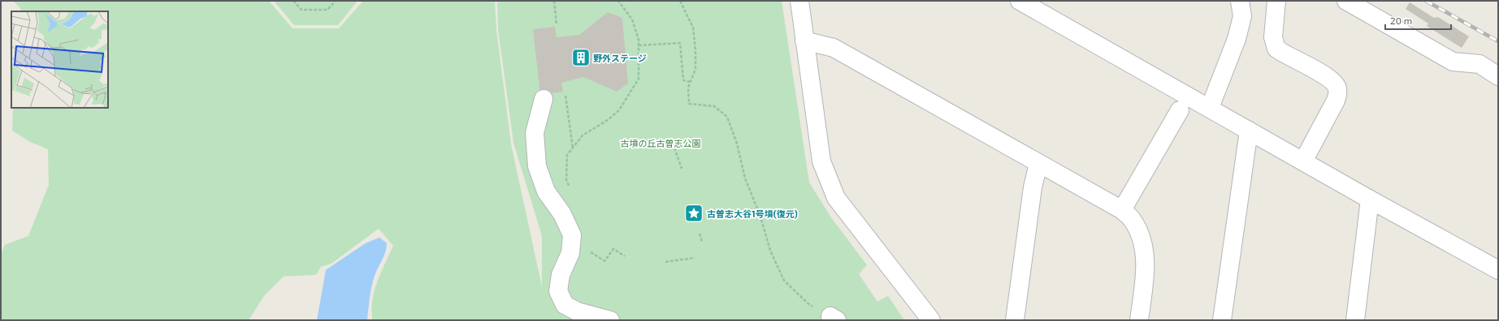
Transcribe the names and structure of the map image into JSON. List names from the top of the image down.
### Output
{
  "parks": ["古墳の丘古曽志公園"],
  "places": {
    "building": ["野外ステージ"],
    "place": ["古曽志大谷1号墳(復元)"]
  },
  "scale_bar": "20 m"
}
